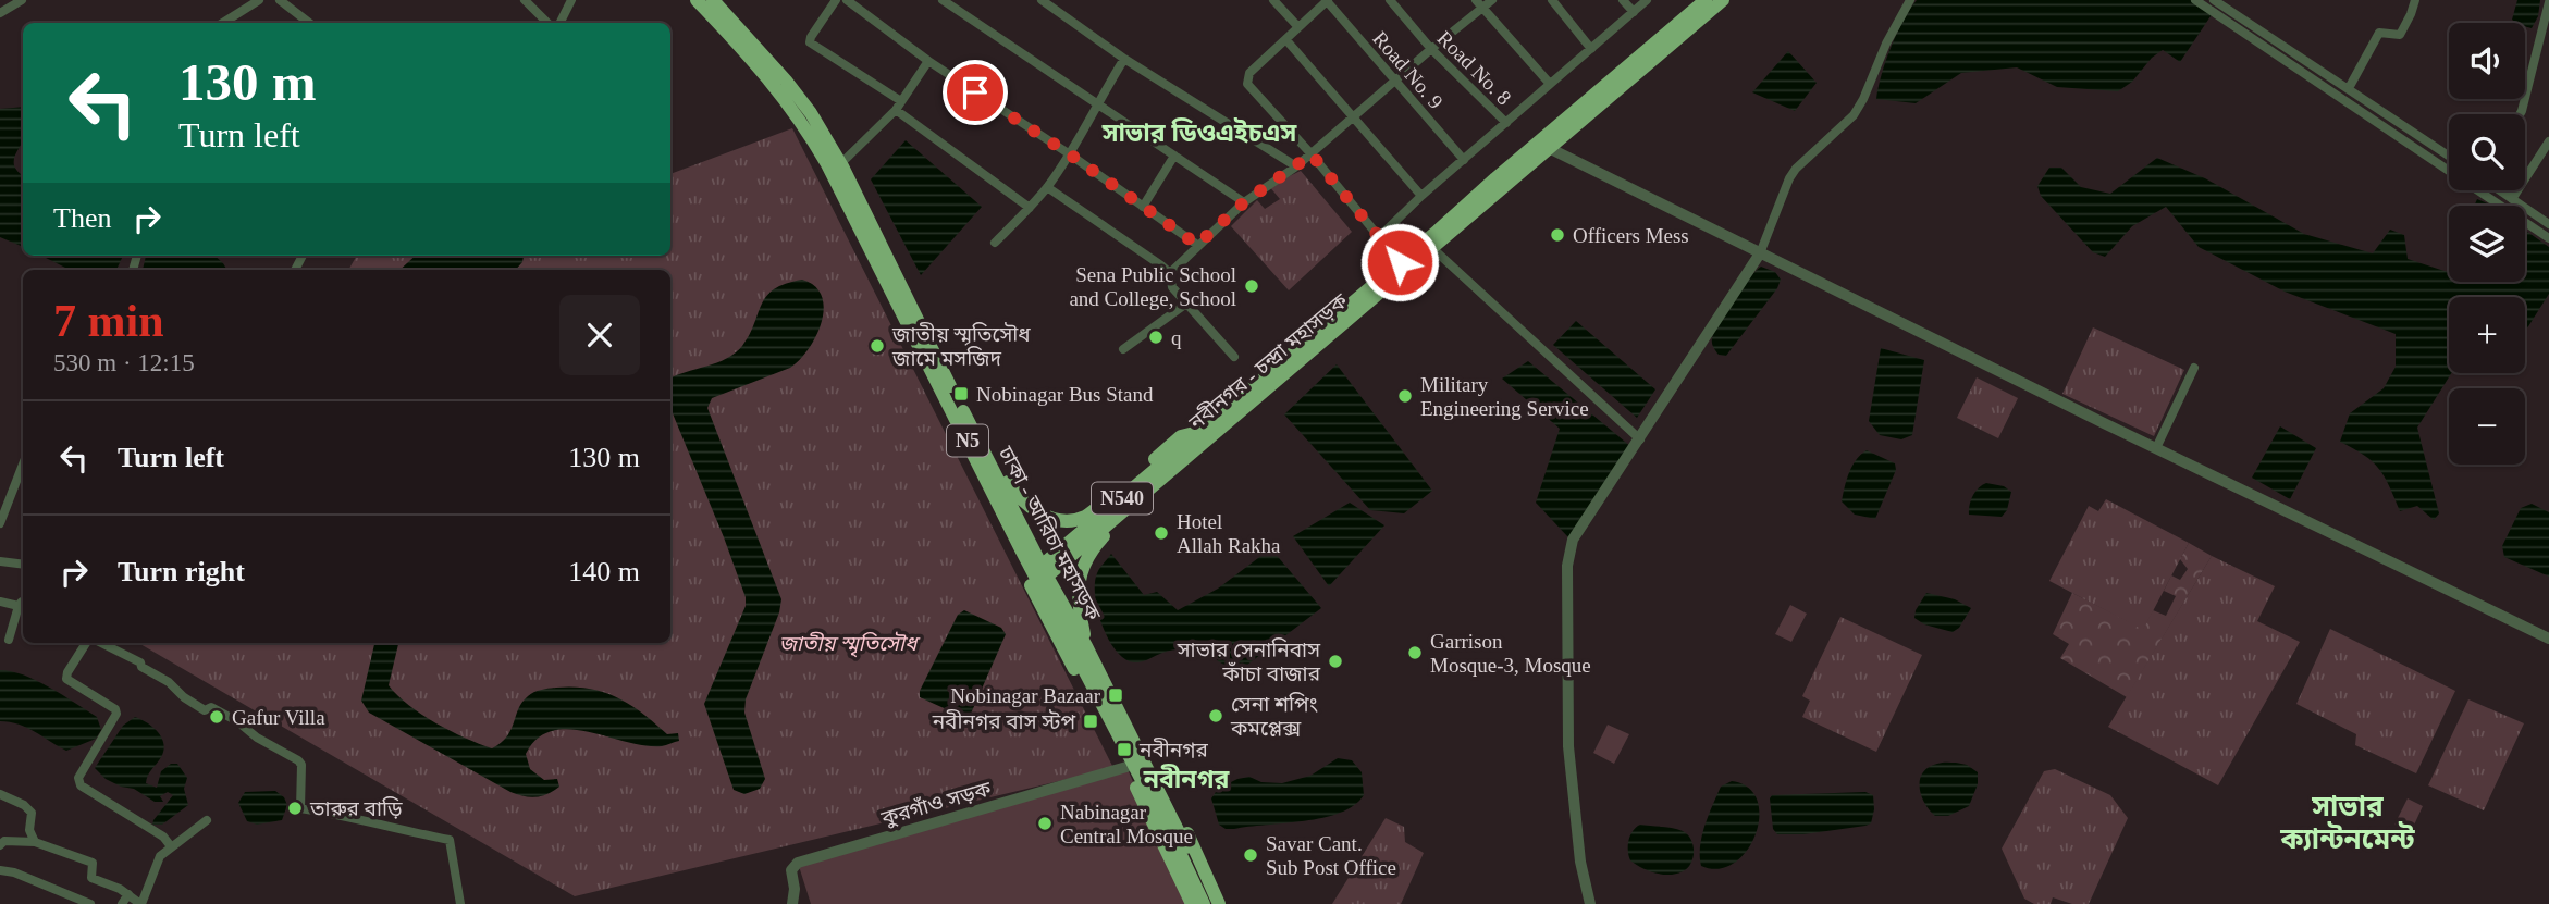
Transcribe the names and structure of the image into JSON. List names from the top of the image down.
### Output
{
  "streets": {
    "highway": [
      "নবীনগর - চন্দ্রা মহাসড়ক",
      "N5",
      "N540",
      "ঢাকা - আরিচা মহাসড়ক"
    ],
    "street": ["Road No. 8", "Road No. 9", "কুরগাঁও সড়ক"]
  },
  "crossings": [
    ["নবীনগর - চন্দ্রা মহাসড়ক", "N5"],
    ["নবীনগর - চন্দ্রা মহাসড়ক", "ঢাকা - আরিচা মহাসড়ক"],
    ["N5", "ঢাকা - আরিচা মহাসড়ক"]
  ],
  "districts": ["সাভার ডিওএইচএস", "নবীনগর", "সাভার ক্যান্টনমেন্ট"],
  "parks": ["জাতীয় স্মৃতিসৌধ"],
  "places": {
    "other": [
      "Officers Mess",
      "Sena Public School and College, School",
      "q",
      "জাতীয় স্মৃতিসৌধ জামে মসজিদ",
      "Military Engineering Service",
      "Hotel Allah Rakha",
      "Garrison Mosque-3, Mosque",
      "সাভার সেনানিবাস কাঁচা বাজার",
      "সেনা শপিং কমপ্লেক্স",
      "Gafur Villa",
      "তারুর বাড়ি",
      "Nabinagar Central Mosque",
      "Savar Cant. Sub Post Office"
    ],
    "transit": [
      "Nobinagar Bus Stand",
      "Nobinagar Bazaar",
      "নবীনগর বাস স্টপ",
      "নবীনগর"
    ]
  },
  "page": {
    "map_buttons": ["+", "−"],
    "turn": ["130 m", "Turn left"],
    "then": "Then",
    "heading": ["7 min", "530 m · 12:15"],
    "list": [
      {
        "name": "Turn left",
        "value": "130 m"
      },
      {
        "name": "Turn right",
        "value": "140 m"
      }
    ]
  }
}
